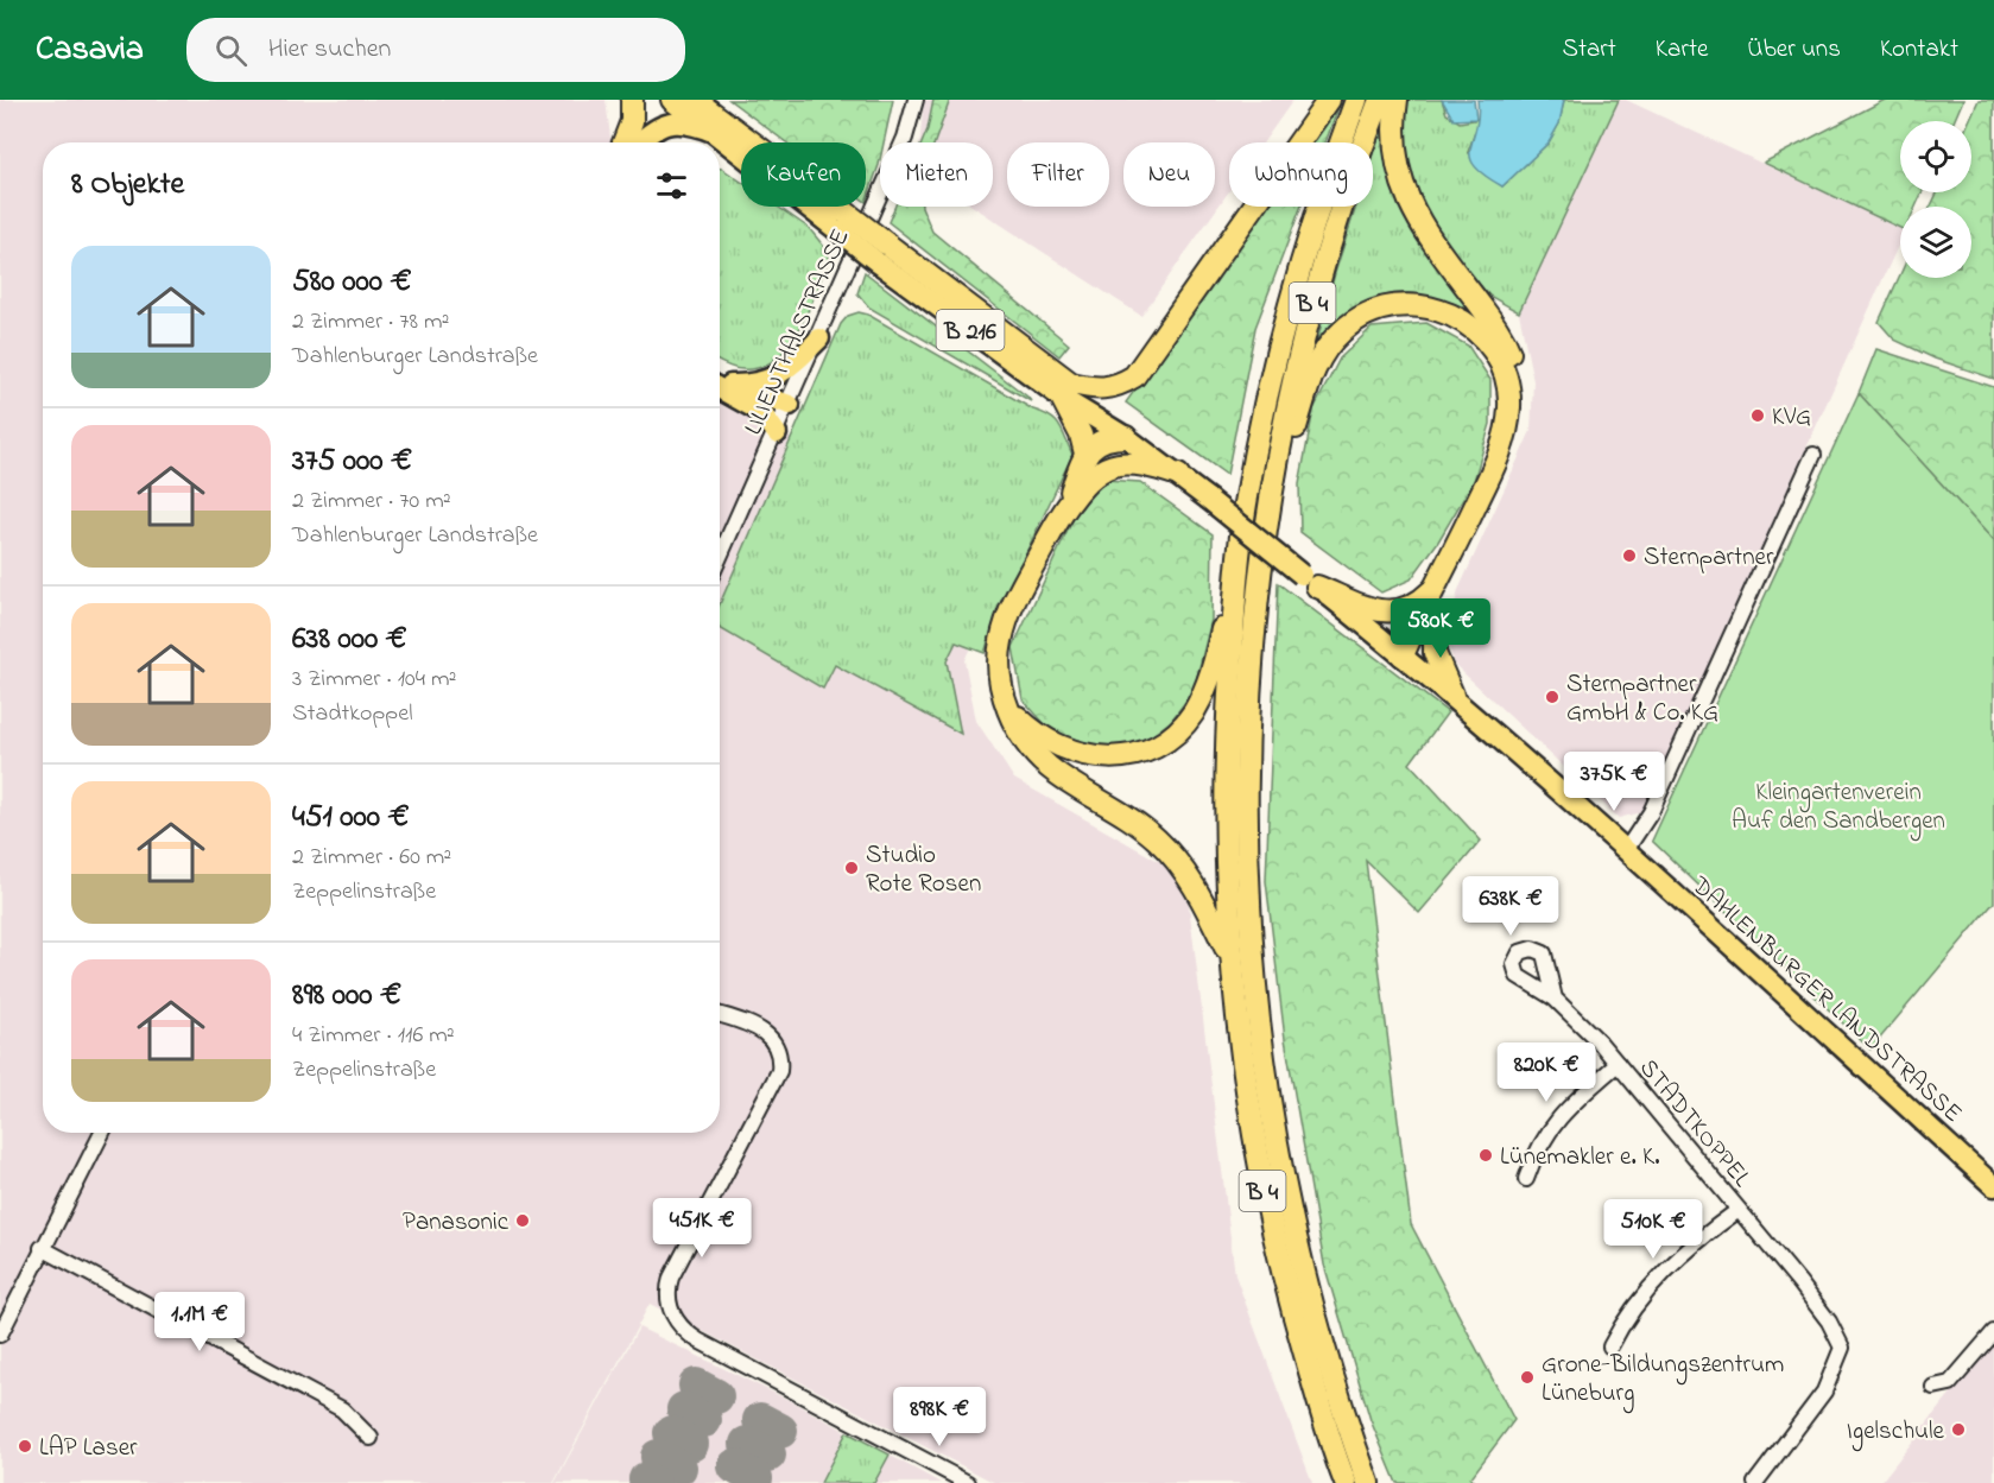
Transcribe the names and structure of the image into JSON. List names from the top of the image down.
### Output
{
  "streets": {
    "highway": ["B 4", "B 216"],
    "main road": ["DAHLENBURGER LANDSTRASSE"],
    "street": ["LILIENTHALSTRASSE", "STADTKOPPEL"]
  },
  "crossings": [
    ["B 216", "DAHLENBURGER LANDSTRASSE"]
  ],
  "parks": ["Kleingartenverein Auf den Sandbergen"],
  "places": [
    "KVG",
    "Sternpartner",
    "Sternpartner GmbH & Co. KG",
    "Studio Rote Rosen",
    "Lünemakler e. K.",
    "Panasonic",
    "Grone-Bildungszentrum Lüneburg",
    "Igelschule",
    "LAP Laser"
  ],
  "page": {
    "header": "Casavia",
    "search": "Hier suchen",
    "nav": [
      "Start",
      "Karte",
      "Über uns",
      "Kontakt"
    ],
    "chip": [
      "Kaufen",
      "Mieten",
      "Filter",
      "Neu",
      "Wohnung"
    ],
    "heading": "8 Objekte",
    "list": [
      {
        "name": "580 000 €",
        "note": "2 Zimmer · 78 m² · Dahlenburger Landstraße"
      },
      {
        "name": "375 000 €",
        "note": "2 Zimmer · 70 m² · Dahlenburger Landstraße"
      },
      {
        "name": "638 000 €",
        "note": "3 Zimmer · 104 m² · Stadtkoppel"
      },
      {
        "name": "451 000 €",
        "note": "2 Zimmer · 60 m² · Zeppelinstraße"
      },
      {
        "name": "898 000 €",
        "note": "4 Zimmer · 116 m² · Zeppelinstraße"
      }
    ],
    "price": [
      "580K €",
      "375K €",
      "638K €",
      "820K €",
      "451K €",
      "510K €",
      "1.1M €",
      "898K €"
    ]
  }
}
